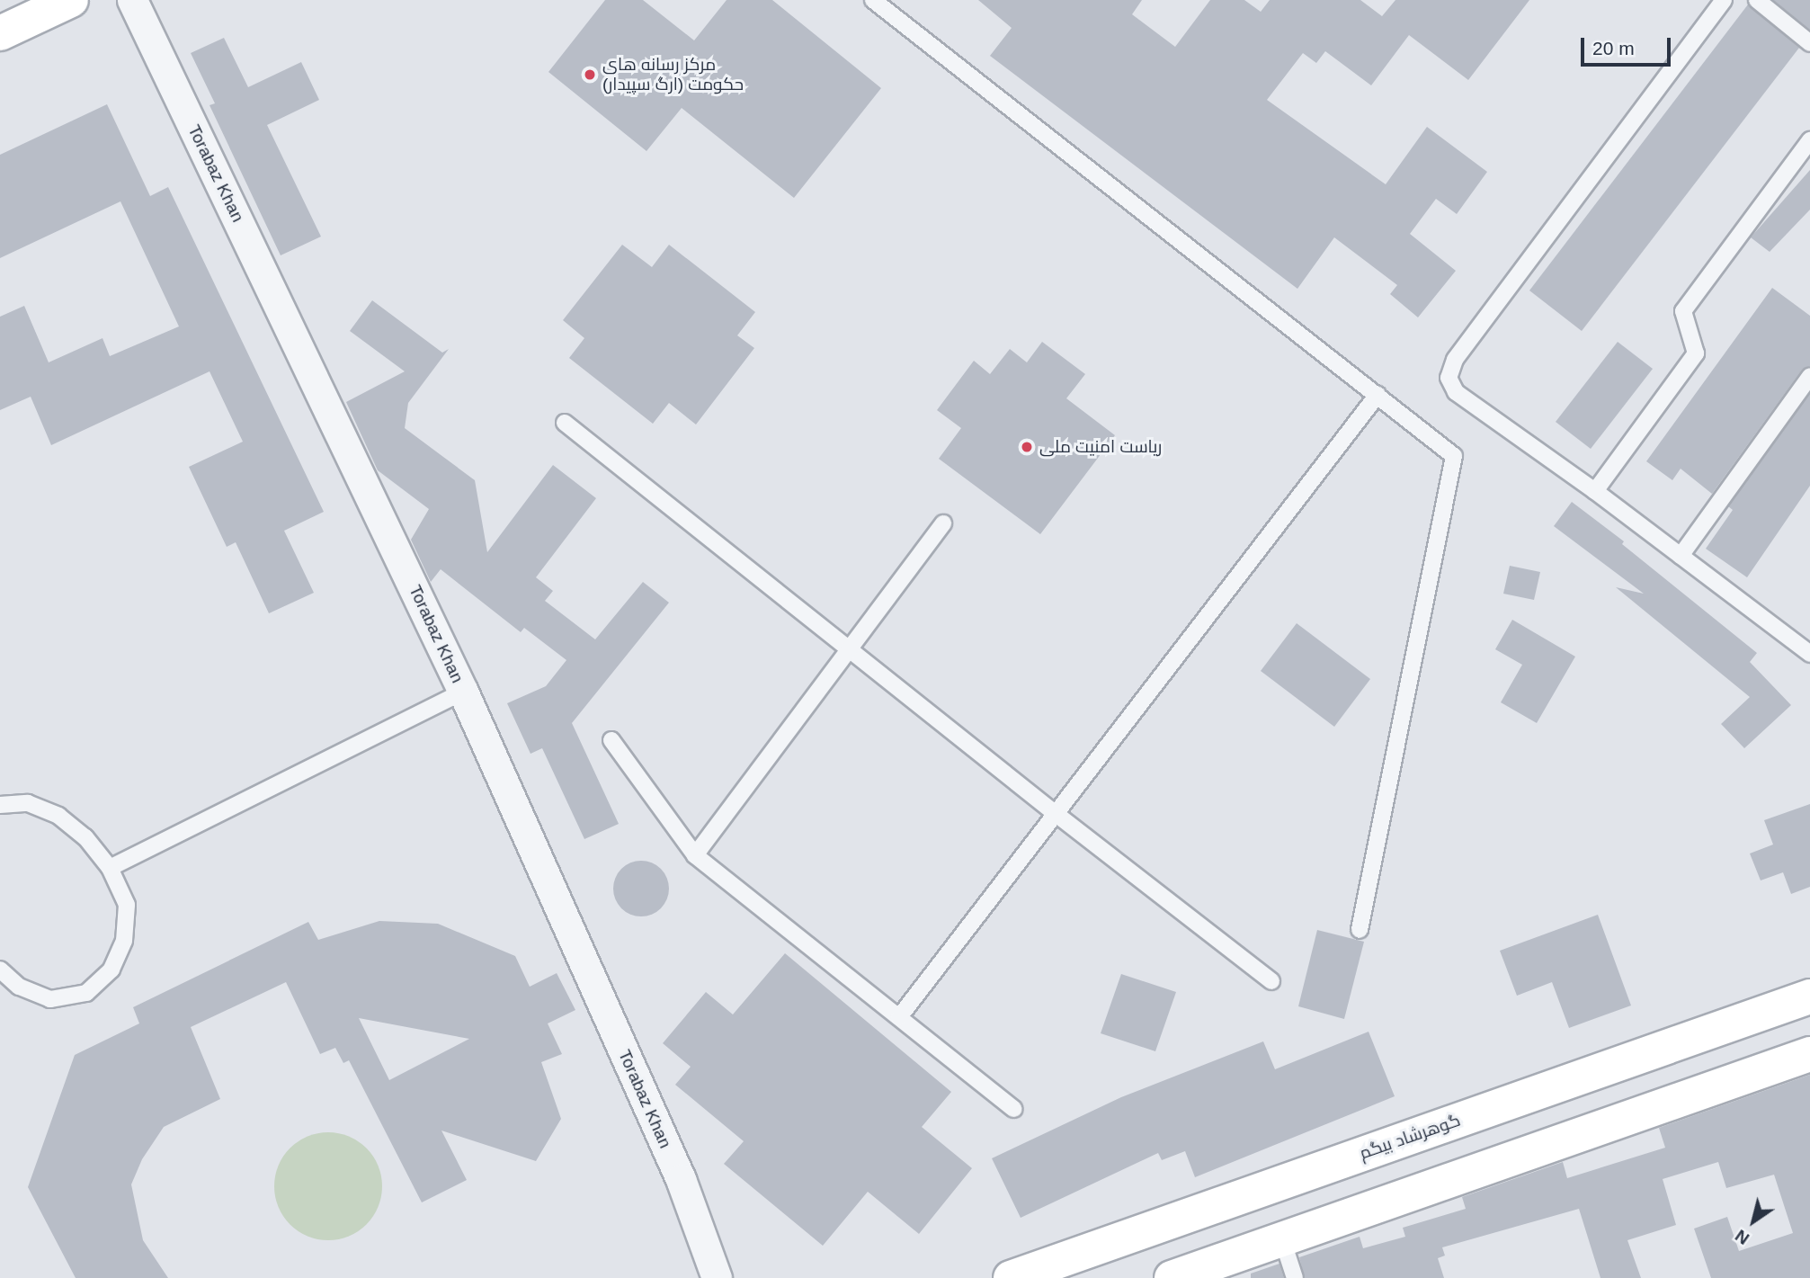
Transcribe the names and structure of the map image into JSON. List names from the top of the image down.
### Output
{
  "streets": {
    "main road": ["گوهرشاد بیگم"],
    "street": ["Torabaz Khan"]
  },
  "places": ["مرکز رسانه های حکومت (ارگ سپیدار)", "ریاست امنیت ملی"],
  "scale_bar": "20 m",
  "north": "bottom left"
}
